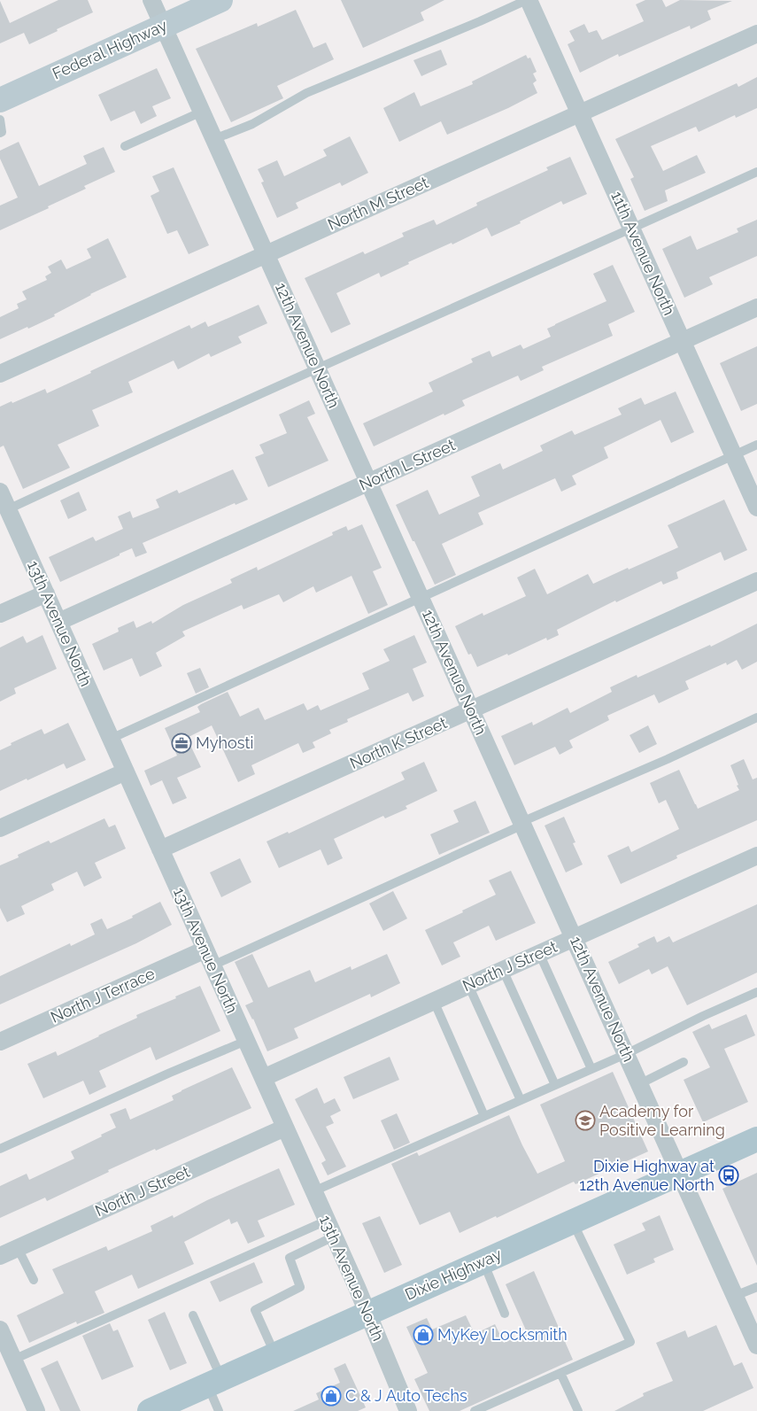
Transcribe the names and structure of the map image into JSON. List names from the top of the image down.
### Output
{
  "streets": {
    "main road": ["Federal Highway", "Dixie Highway"],
    "street": [
      "North M Street",
      "11th Avenue North",
      "12th Avenue North",
      "North L Street",
      "13th Avenue North",
      "North K Street",
      "North J Street",
      "North J Terrace"
    ]
  },
  "crossings": [
    ["Federal Highway", "12th Avenue North"],
    ["North M Street", "11th Avenue North"],
    ["North M Street", "12th Avenue North"],
    ["11th Avenue North", "North L Street"],
    ["12th Avenue North", "North L Street"],
    ["12th Avenue North", "North K Street"],
    ["12th Avenue North", "North J Street"],
    ["12th Avenue North", "Dixie Highway"],
    ["North L Street", "13th Avenue North"],
    ["13th Avenue North", "North K Street"],
    ["13th Avenue North", "North J Street"],
    ["13th Avenue North", "North J Terrace"],
    ["13th Avenue North", "Dixie Highway"]
  ],
  "places": {
    "office": ["Myhosti"],
    "school or university": ["Academy for Positive Learning"],
    "bus stop": ["Dixie Highway at 12th Avenue North"],
    "shop": ["MyKey Locksmith", "C & J Auto Techs"]
  }
}
